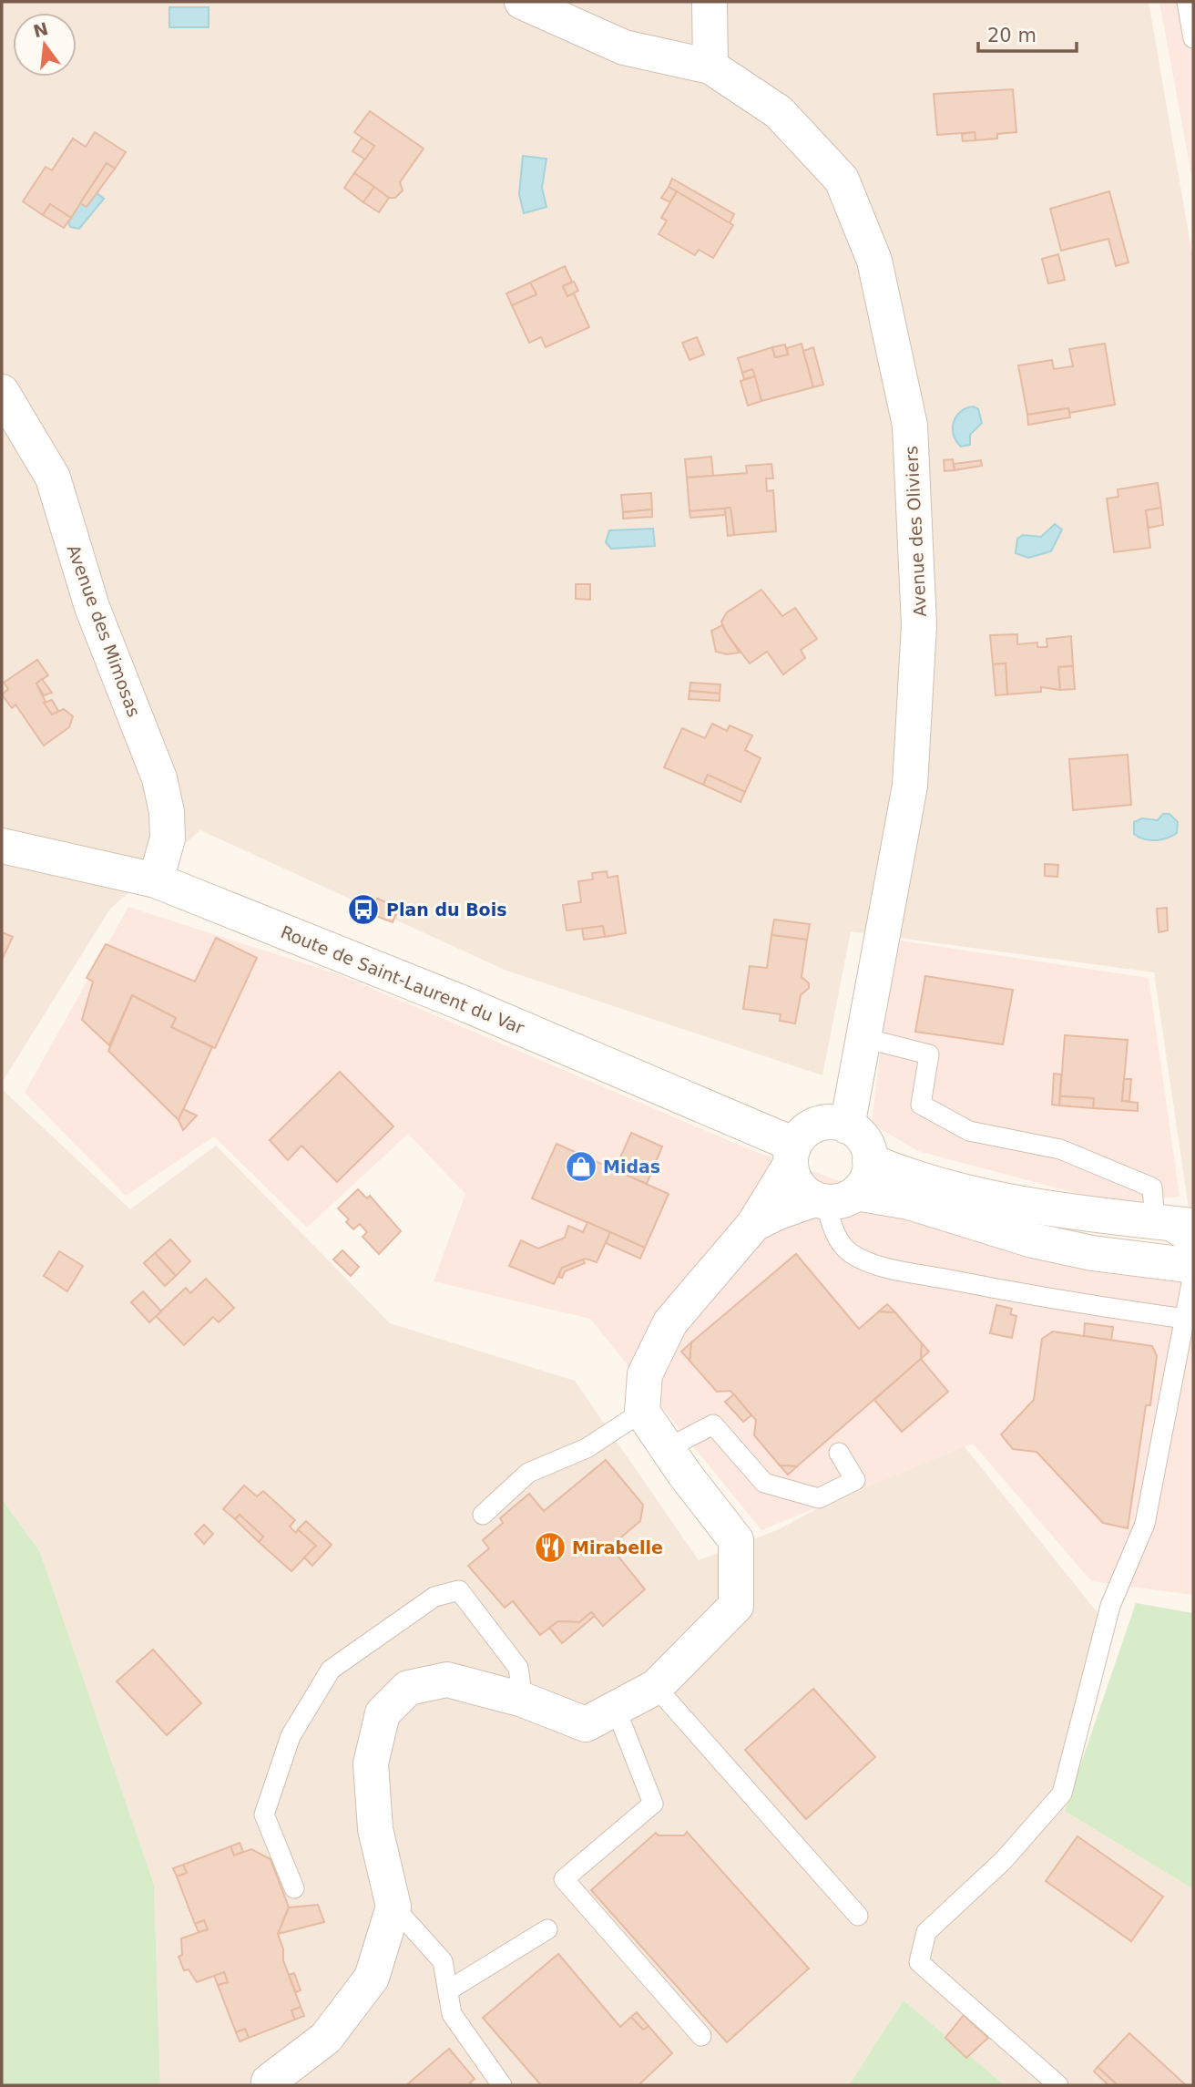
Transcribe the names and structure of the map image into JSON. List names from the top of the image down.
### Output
{
  "streets": {
    "street": ["Avenue des Oliviers", "Avenue des Mimosas", "Route de Saint-Laurent du Var"]
  },
  "crossings": [
    ["Avenue des Oliviers", "Route de Saint-Laurent du Var"],
    ["Avenue des Mimosas", "Route de Saint-Laurent du Var"]
  ],
  "places": {
    "bus stop": ["Plan du Bois"],
    "shop": ["Midas"],
    "restaurant": ["Mirabelle"]
  },
  "scale_bar": "20 m",
  "north": "top"
}
